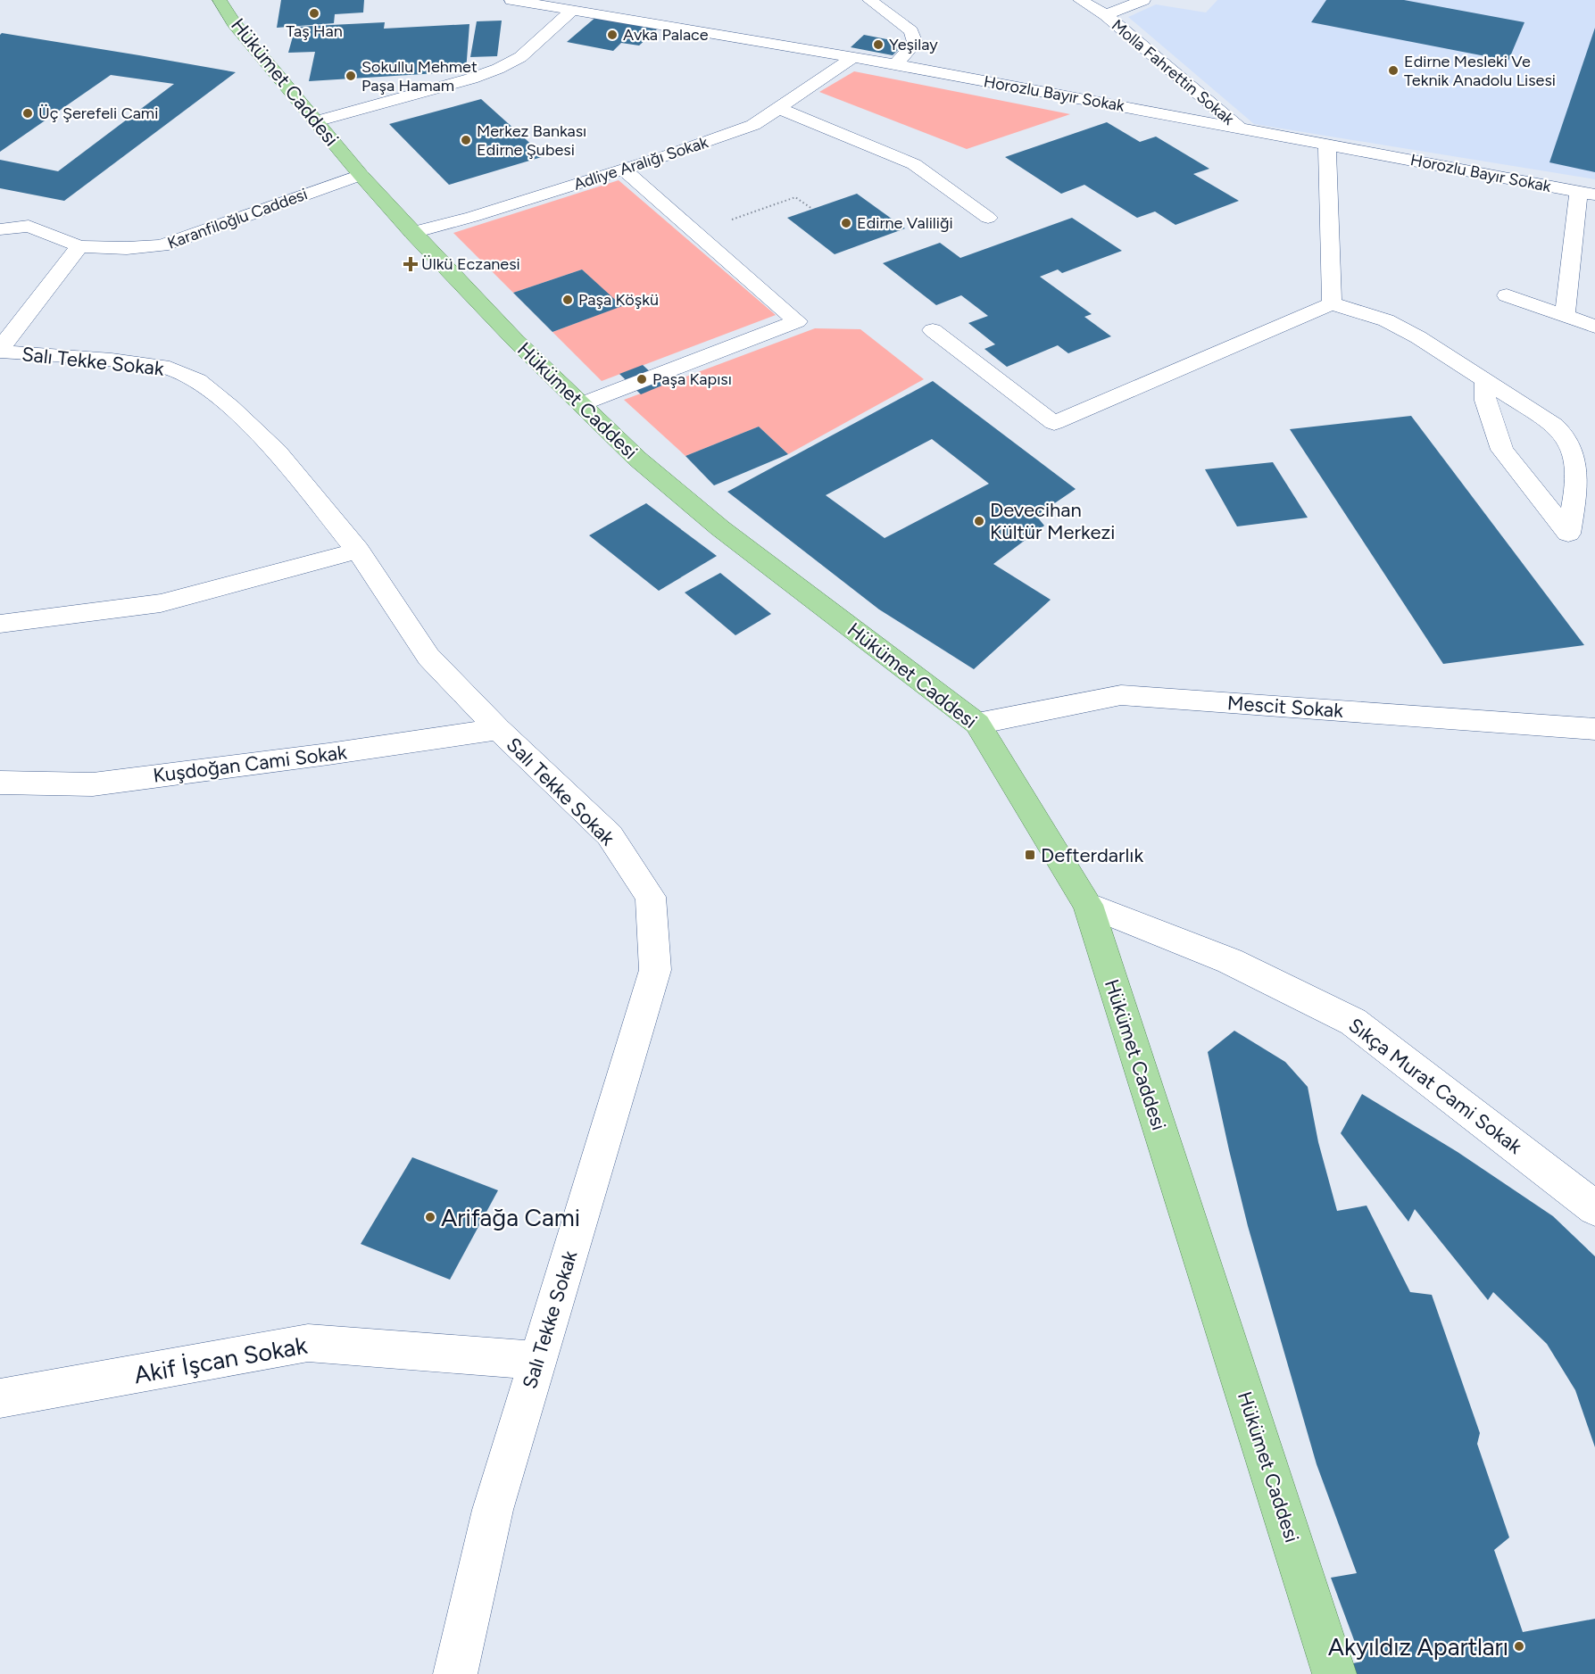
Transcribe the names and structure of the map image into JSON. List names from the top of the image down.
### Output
{
  "streets": {
    "main road": ["Hükümet Caddesi"],
    "street": [
      "Molla Fahrettin Sokak",
      "Horozlu Bayır Sokak",
      "Adliye Aralığı Sokak",
      "Karanfiloğlu Caddesi",
      "Salı Tekke Sokak",
      "Mescit Sokak",
      "Kuşdoğan Cami Sokak",
      "Sıkça Murat Cami Sokak",
      "Akif İşcan Sokak"
    ]
  },
  "crossings": [
    ["Molla Fahrettin Sokak", "Horozlu Bayır Sokak"],
    ["Hükümet Caddesi", "Adliye Aralığı Sokak"],
    ["Hükümet Caddesi", "Karanfiloğlu Caddesi"],
    ["Hükümet Caddesi", "Mescit Sokak"],
    ["Hükümet Caddesi", "Sıkça Murat Cami Sokak"],
    ["Horozlu Bayır Sokak", "Adliye Aralığı Sokak"],
    ["Salı Tekke Sokak", "Kuşdoğan Cami Sokak"],
    ["Salı Tekke Sokak", "Akif İşcan Sokak"]
  ],
  "places": {
    "other": [
      "Taş Han",
      "Avka Palace",
      "Yeşilay",
      "Edirne Mesleki Ve Teknik Anadolu Lisesi",
      "Sokullu Mehmet Paşa Hamam",
      "Üç Şerefeli Cami",
      "Merkez Bankası Edirne Şubesi",
      "Edirne Valiliği",
      "Paşa Köşkü",
      "Paşa Kapısı",
      "Devecihan Kültür Merkezi",
      "Arifağa Cami",
      "Akyıldız Apartları"
    ],
    "health": ["Ülkü Eczanesi"],
    "transit": ["Defterdarlık"]
  }
}
